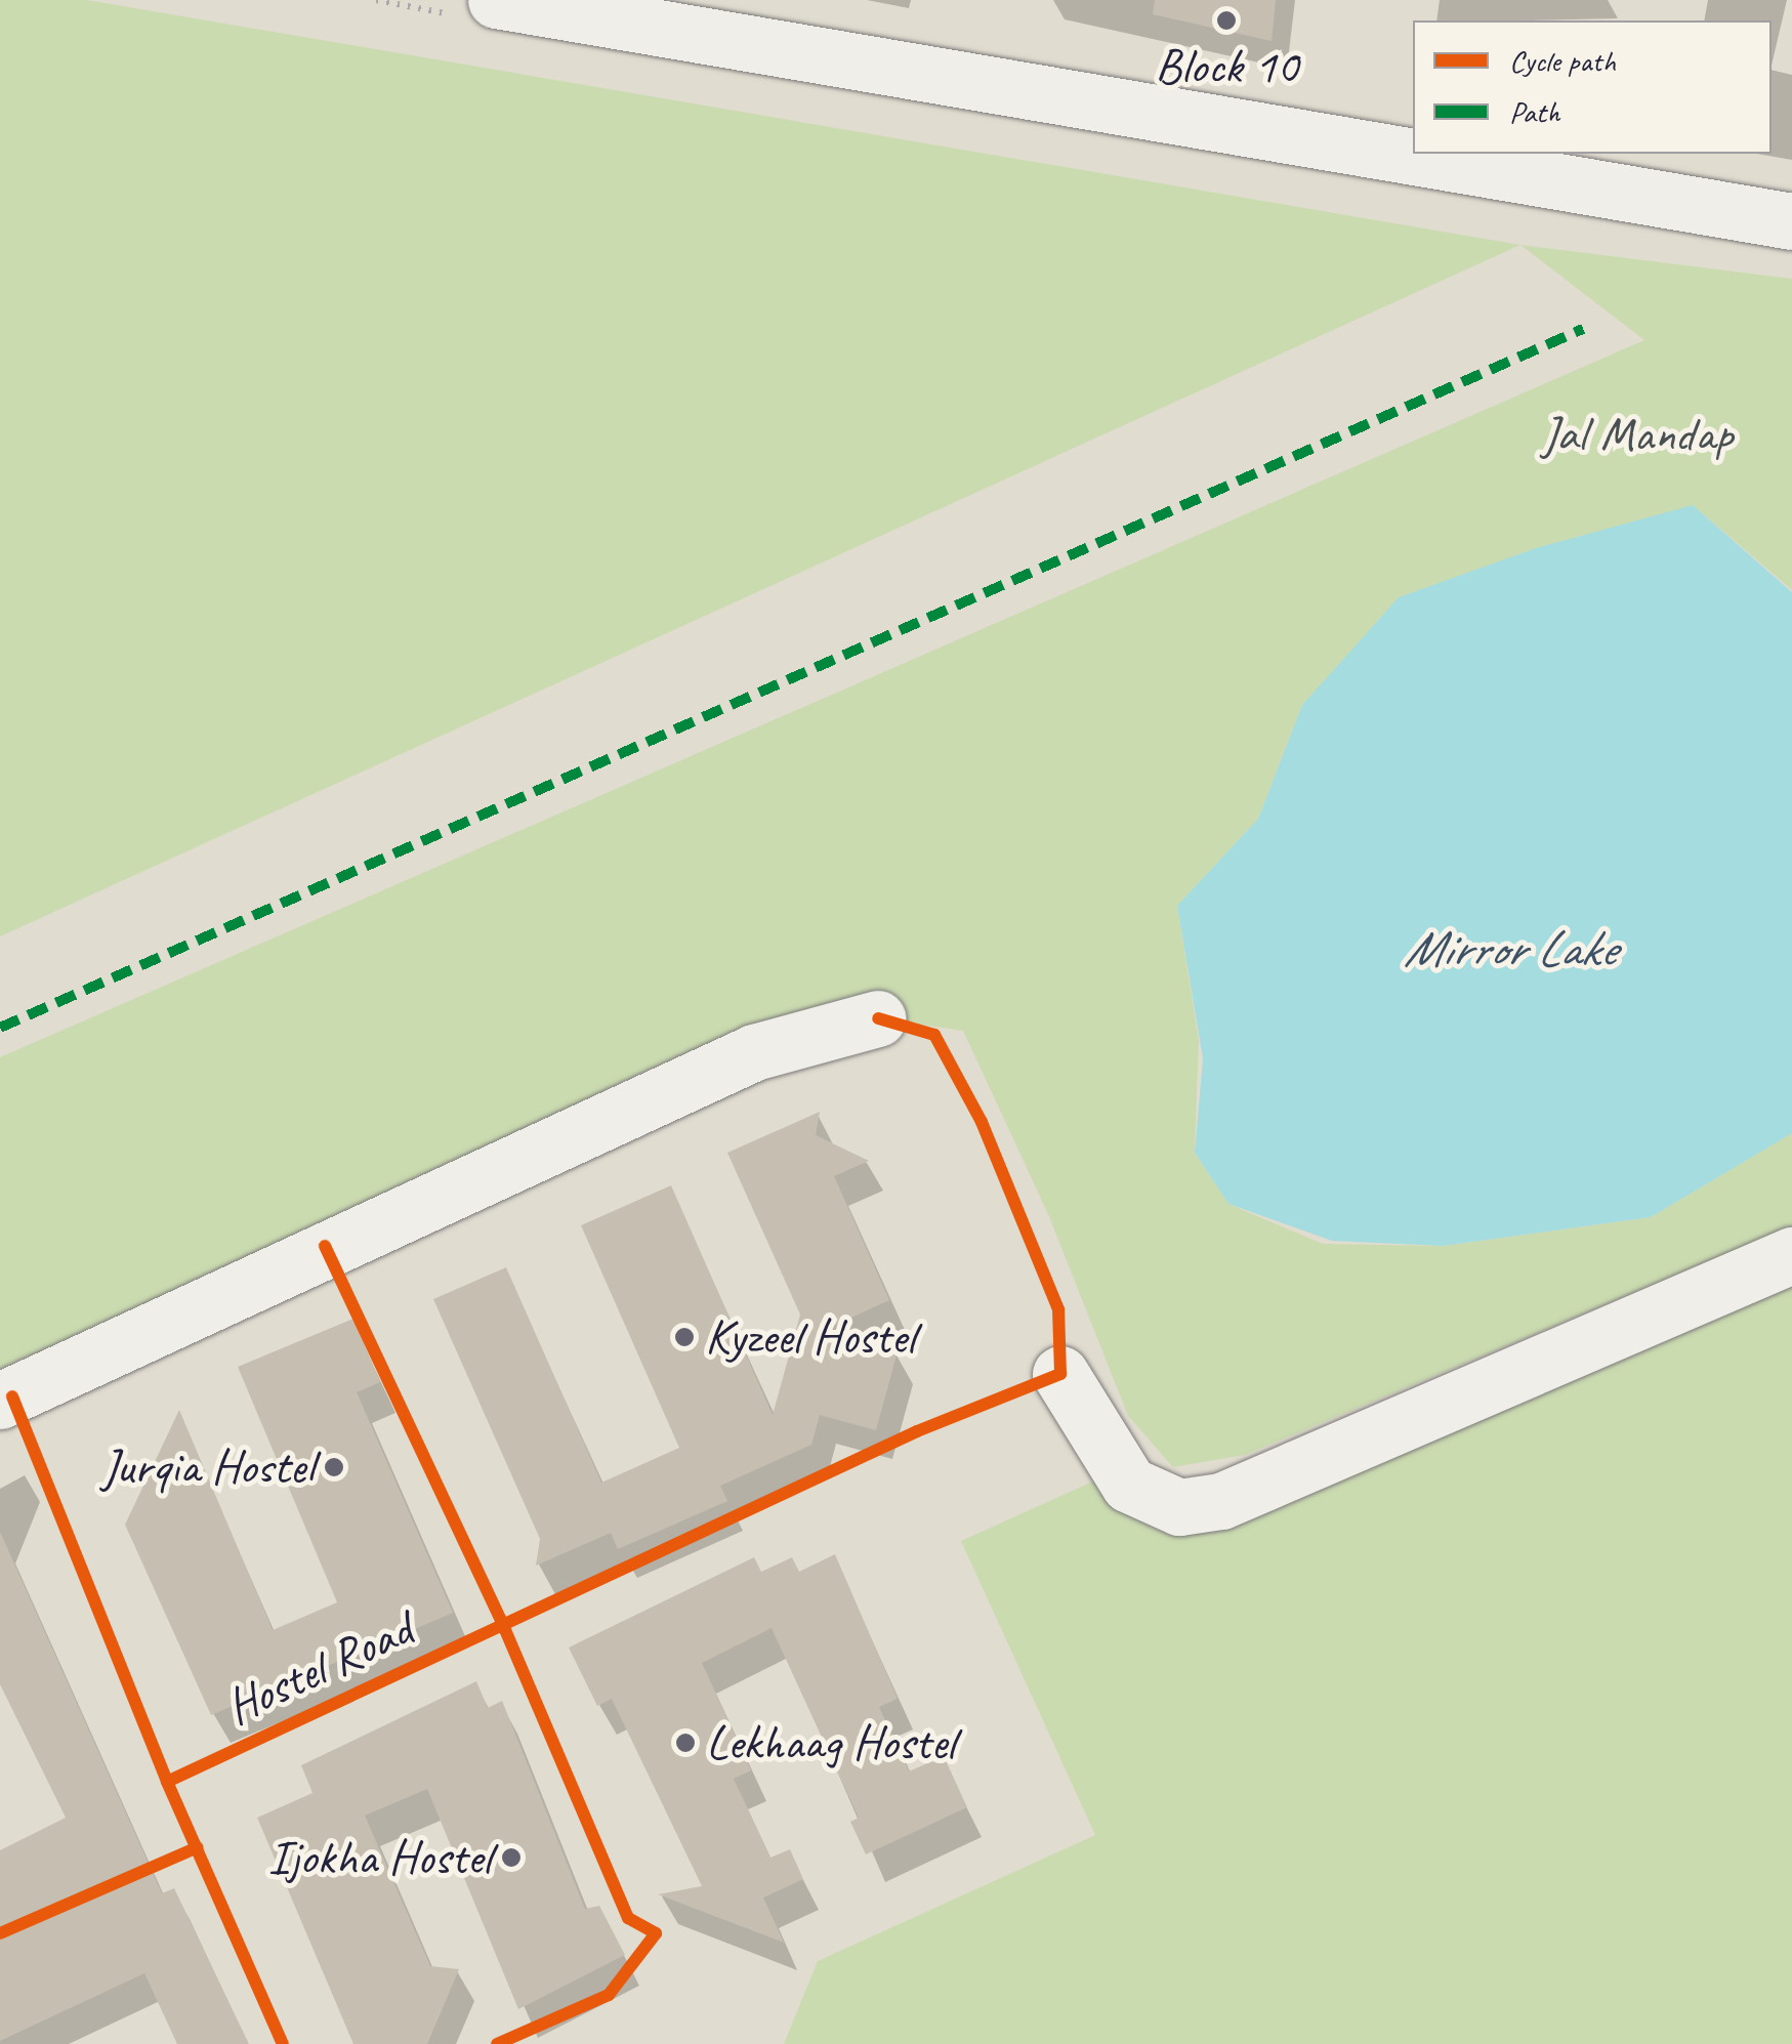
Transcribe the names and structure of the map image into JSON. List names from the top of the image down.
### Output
{
  "streets": {
    "cycle path": ["Hostel Road"]
  },
  "water": ["Mirror Lake"],
  "parks": ["Jal Mandap"],
  "places": [
    "Block 10",
    "Kyzeel Hostel",
    "Jurqia Hostel",
    "Lekhaag Hostel",
    "Ijokha Hostel"
  ],
  "legend": ["Cycle path", "Path"]
}
